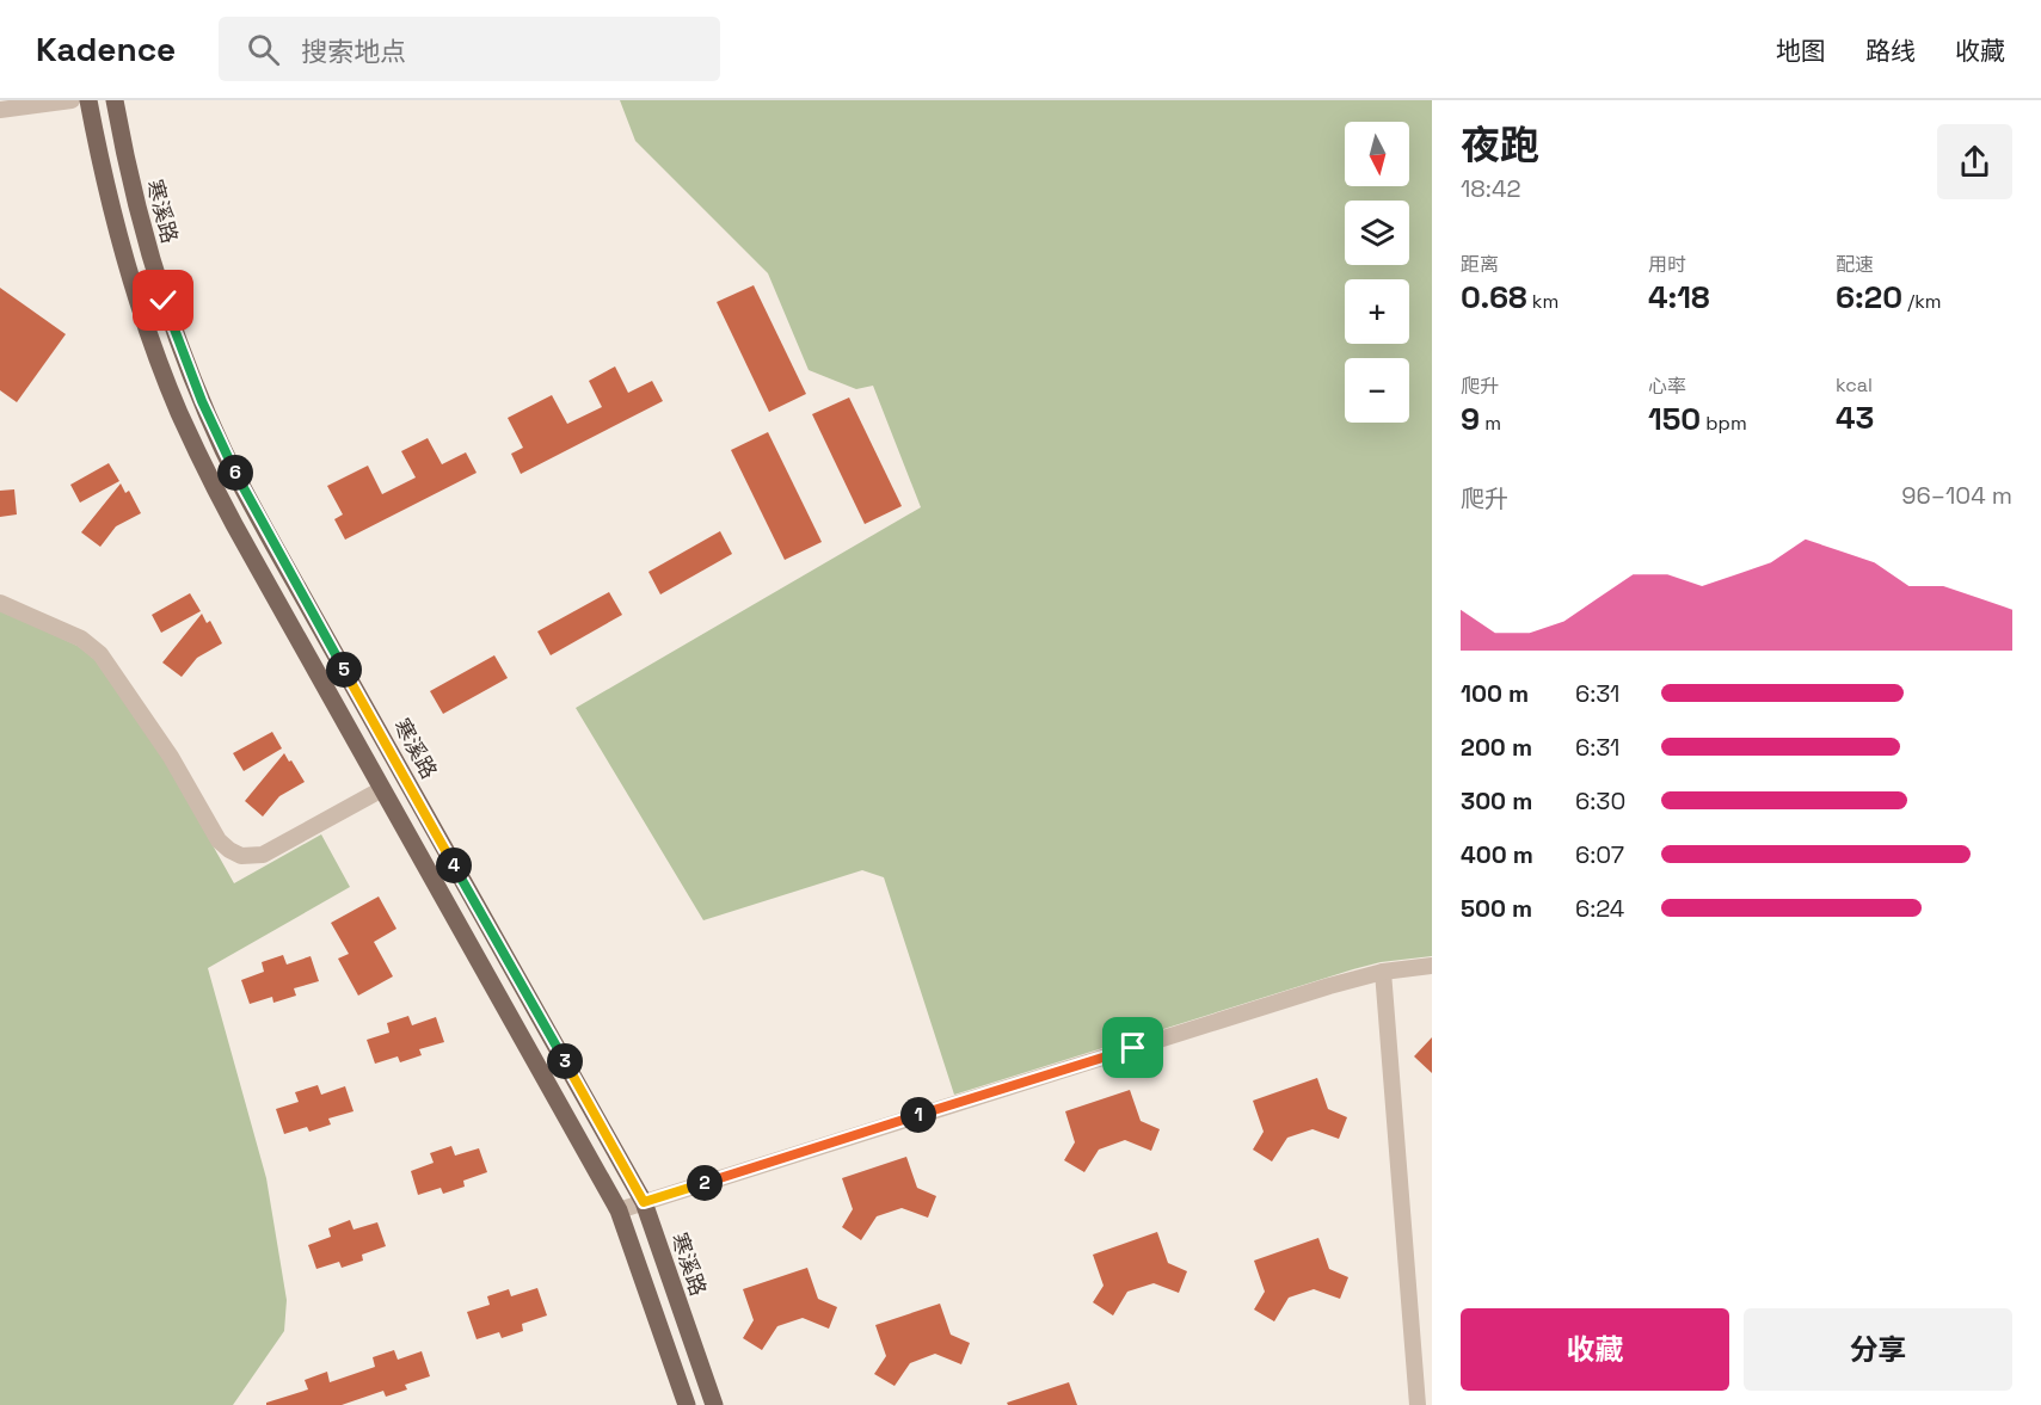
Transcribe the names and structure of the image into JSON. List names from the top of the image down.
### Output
{
  "streets": {
    "main road": ["寒溪路"]
  },
  "north": "bottom",
  "page": {
    "header": "Kadence",
    "search": "搜索地点",
    "nav": ["地图", "路线", "收藏"],
    "heading": ["夜跑", "18:42"],
    "map_buttons": ["+", "−"],
    "stats": [
      ["距离", "0.68 km"],
      ["用时", "4:18"],
      ["配速", "6:20 /km"],
      ["爬升", "9 m"],
      ["心率", "150 bpm"],
      ["kcal", "43"]
    ],
    "pins": [
      "6",
      "5",
      "4",
      "3",
      "1",
      "2"
    ],
    "chart": ["爬升", "96–104 m"],
    "list": [
      {
        "name": "100 m",
        "note": "6:31"
      },
      {
        "name": "200 m",
        "note": "6:31"
      },
      {
        "name": "300 m",
        "note": "6:30"
      },
      {
        "name": "400 m",
        "note": "6:07"
      },
      {
        "name": "500 m",
        "note": "6:24"
      }
    ],
    "buttons": ["收藏", "分享"]
  }
}
